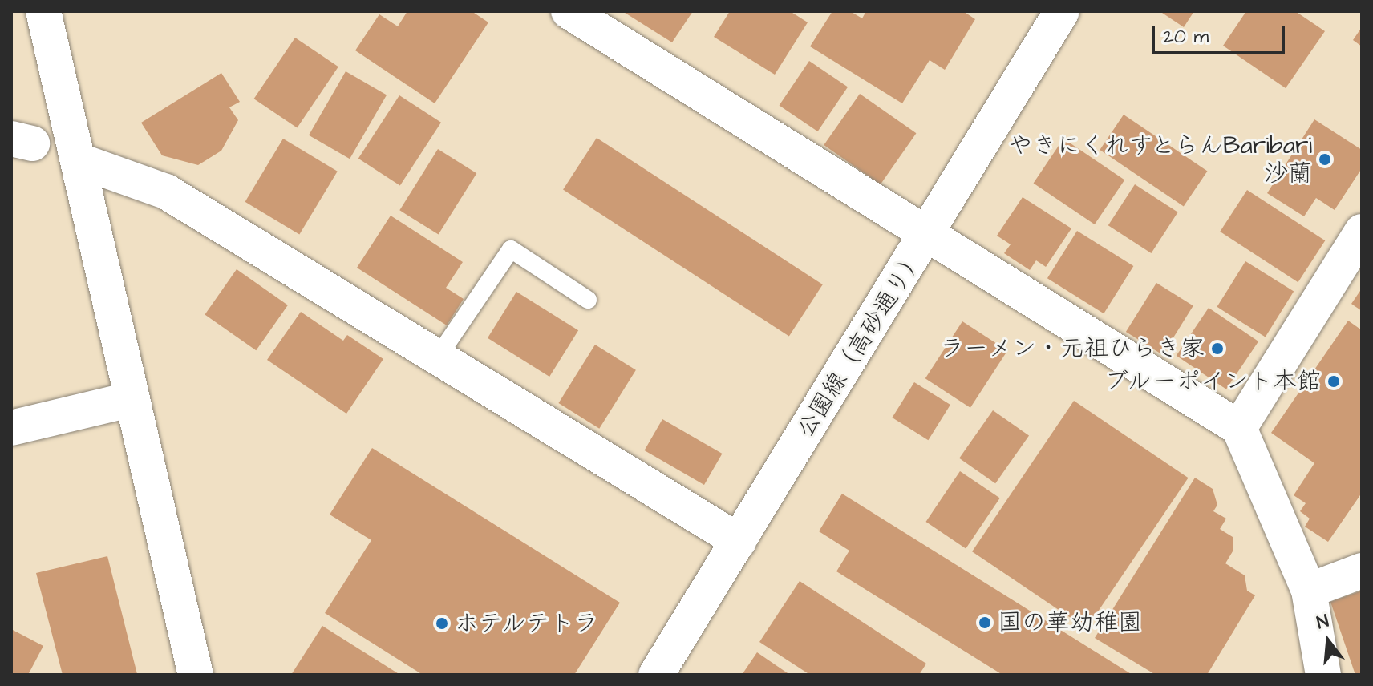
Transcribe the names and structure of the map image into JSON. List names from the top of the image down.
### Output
{
  "streets": {
    "street": ["公園線（高砂通り）"]
  },
  "places": [
    "やきにくれすとらんBaribari 沙蘭",
    "ラーメン・元祖ひらき家",
    "ブルーポイント本館",
    "国の華幼稚園",
    "ホテルテトラ"
  ],
  "scale_bar": "20 m",
  "north": "top"
}
